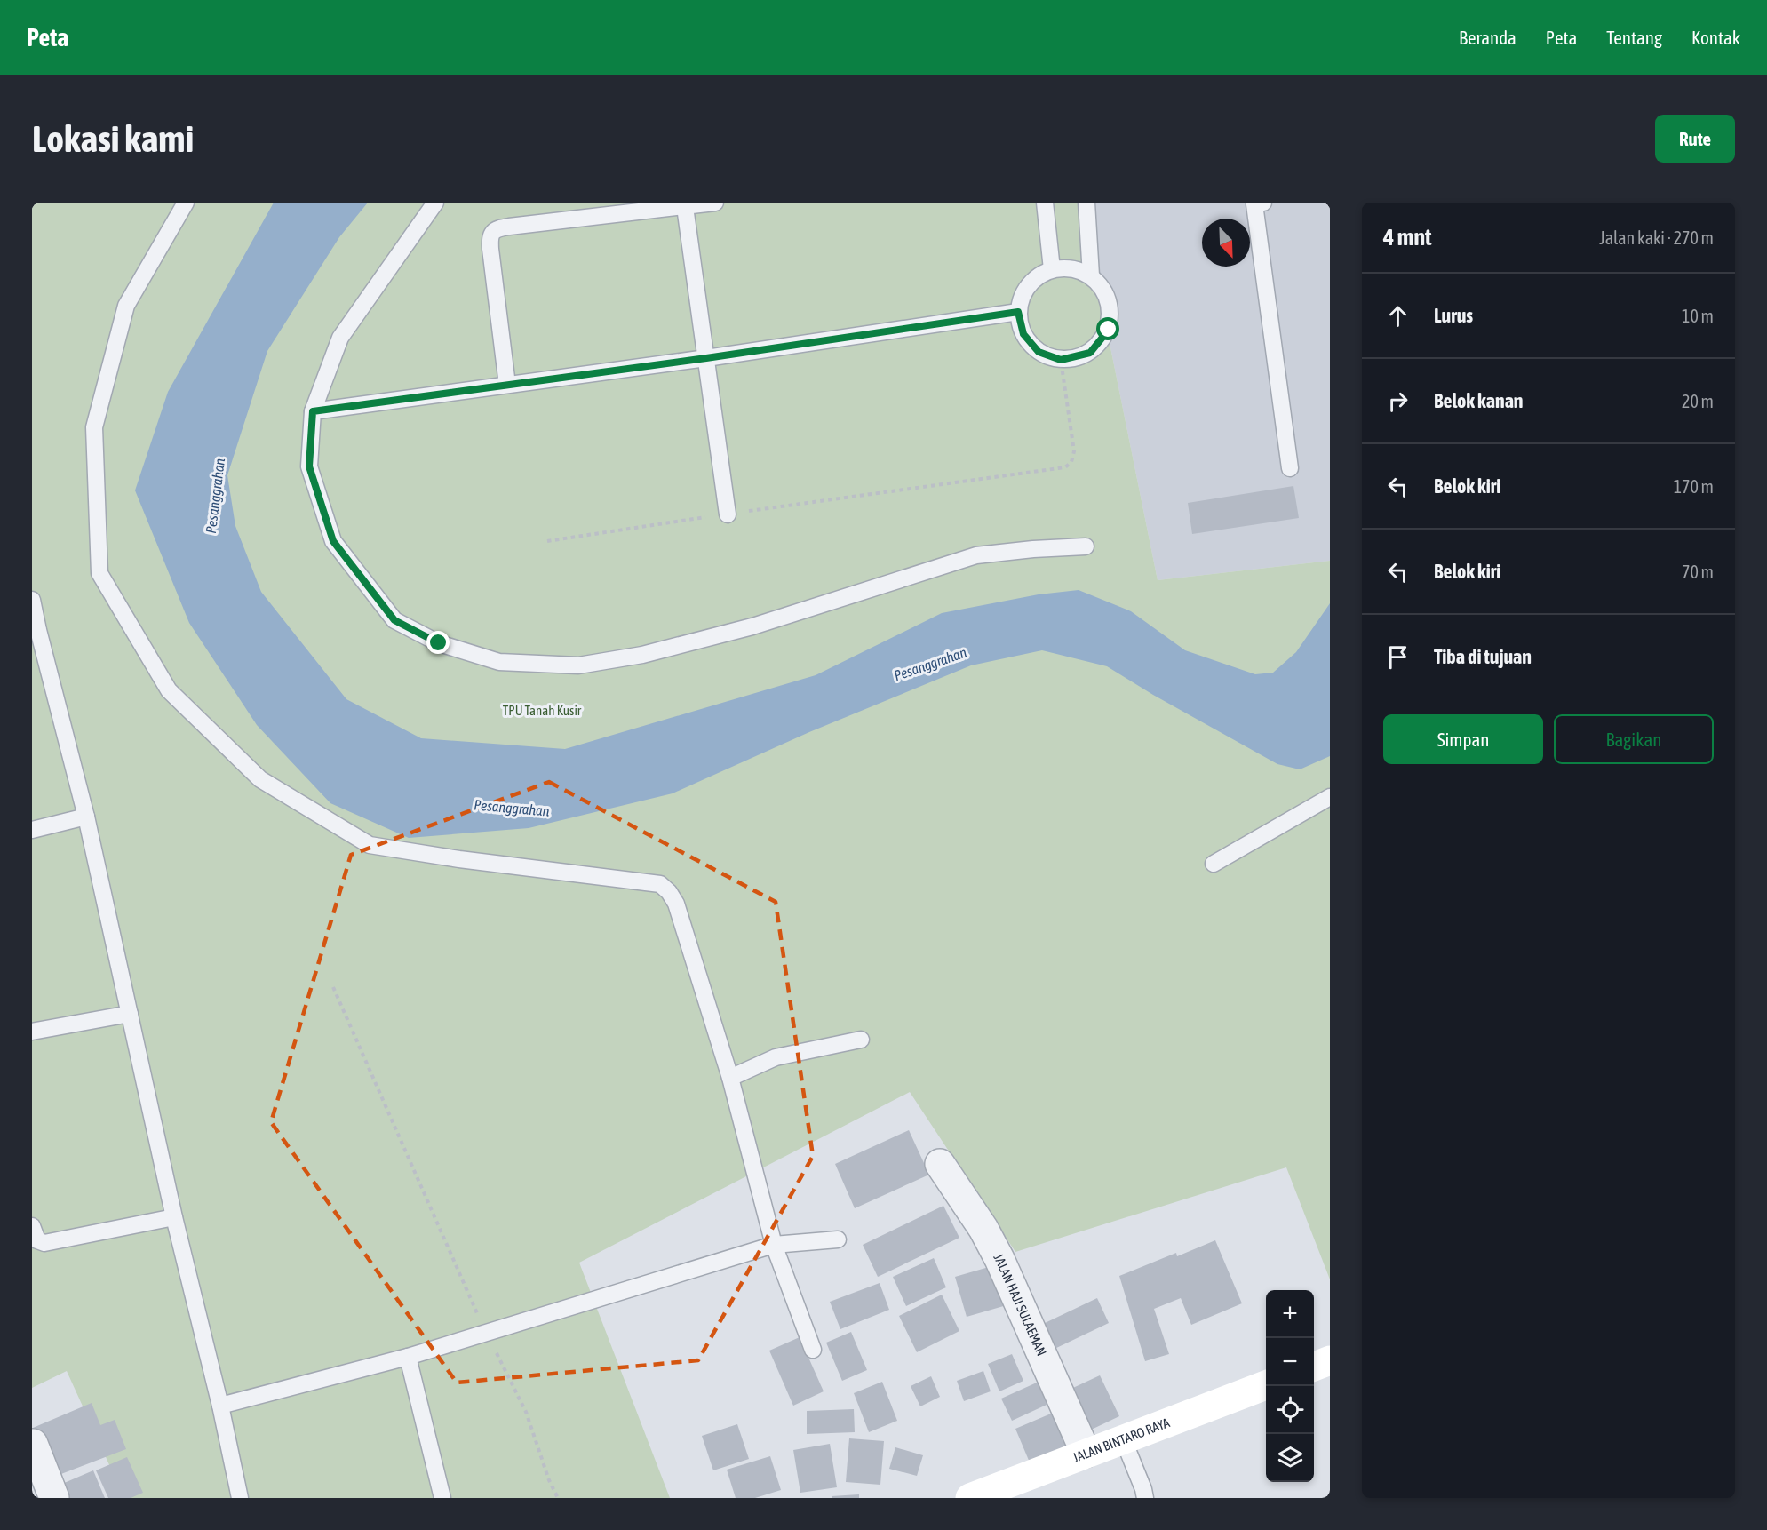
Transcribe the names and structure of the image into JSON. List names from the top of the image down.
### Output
{
  "streets": {
    "main road": ["JALAN BINTARO RAYA"],
    "street": ["JALAN HAJI SULAEMAN"]
  },
  "crossings": [
    ["JALAN HAJI SULAEMAN", "JALAN BINTARO RAYA"]
  ],
  "water": ["Pesanggrahan"],
  "parks": ["TPU Tanah Kusir"],
  "north": "bottom right",
  "page": {
    "header": "Peta",
    "nav": [
      "Beranda",
      "Peta",
      "Tentang",
      "Kontak"
    ],
    "buttons": [
      "Rute",
      ["Simpan", "Bagikan"]
    ],
    "title": "Lokasi kami",
    "heading": ["4 mnt", "Jalan kaki · 270 m"],
    "list": [
      ["Lurus", "10 m"],
      ["Belok kanan", "20 m"],
      ["Belok kiri", "170 m"],
      ["Belok kiri", "70 m"],
      "Tiba di tujuan"
    ],
    "map_buttons": ["+", "−"]
  }
}
